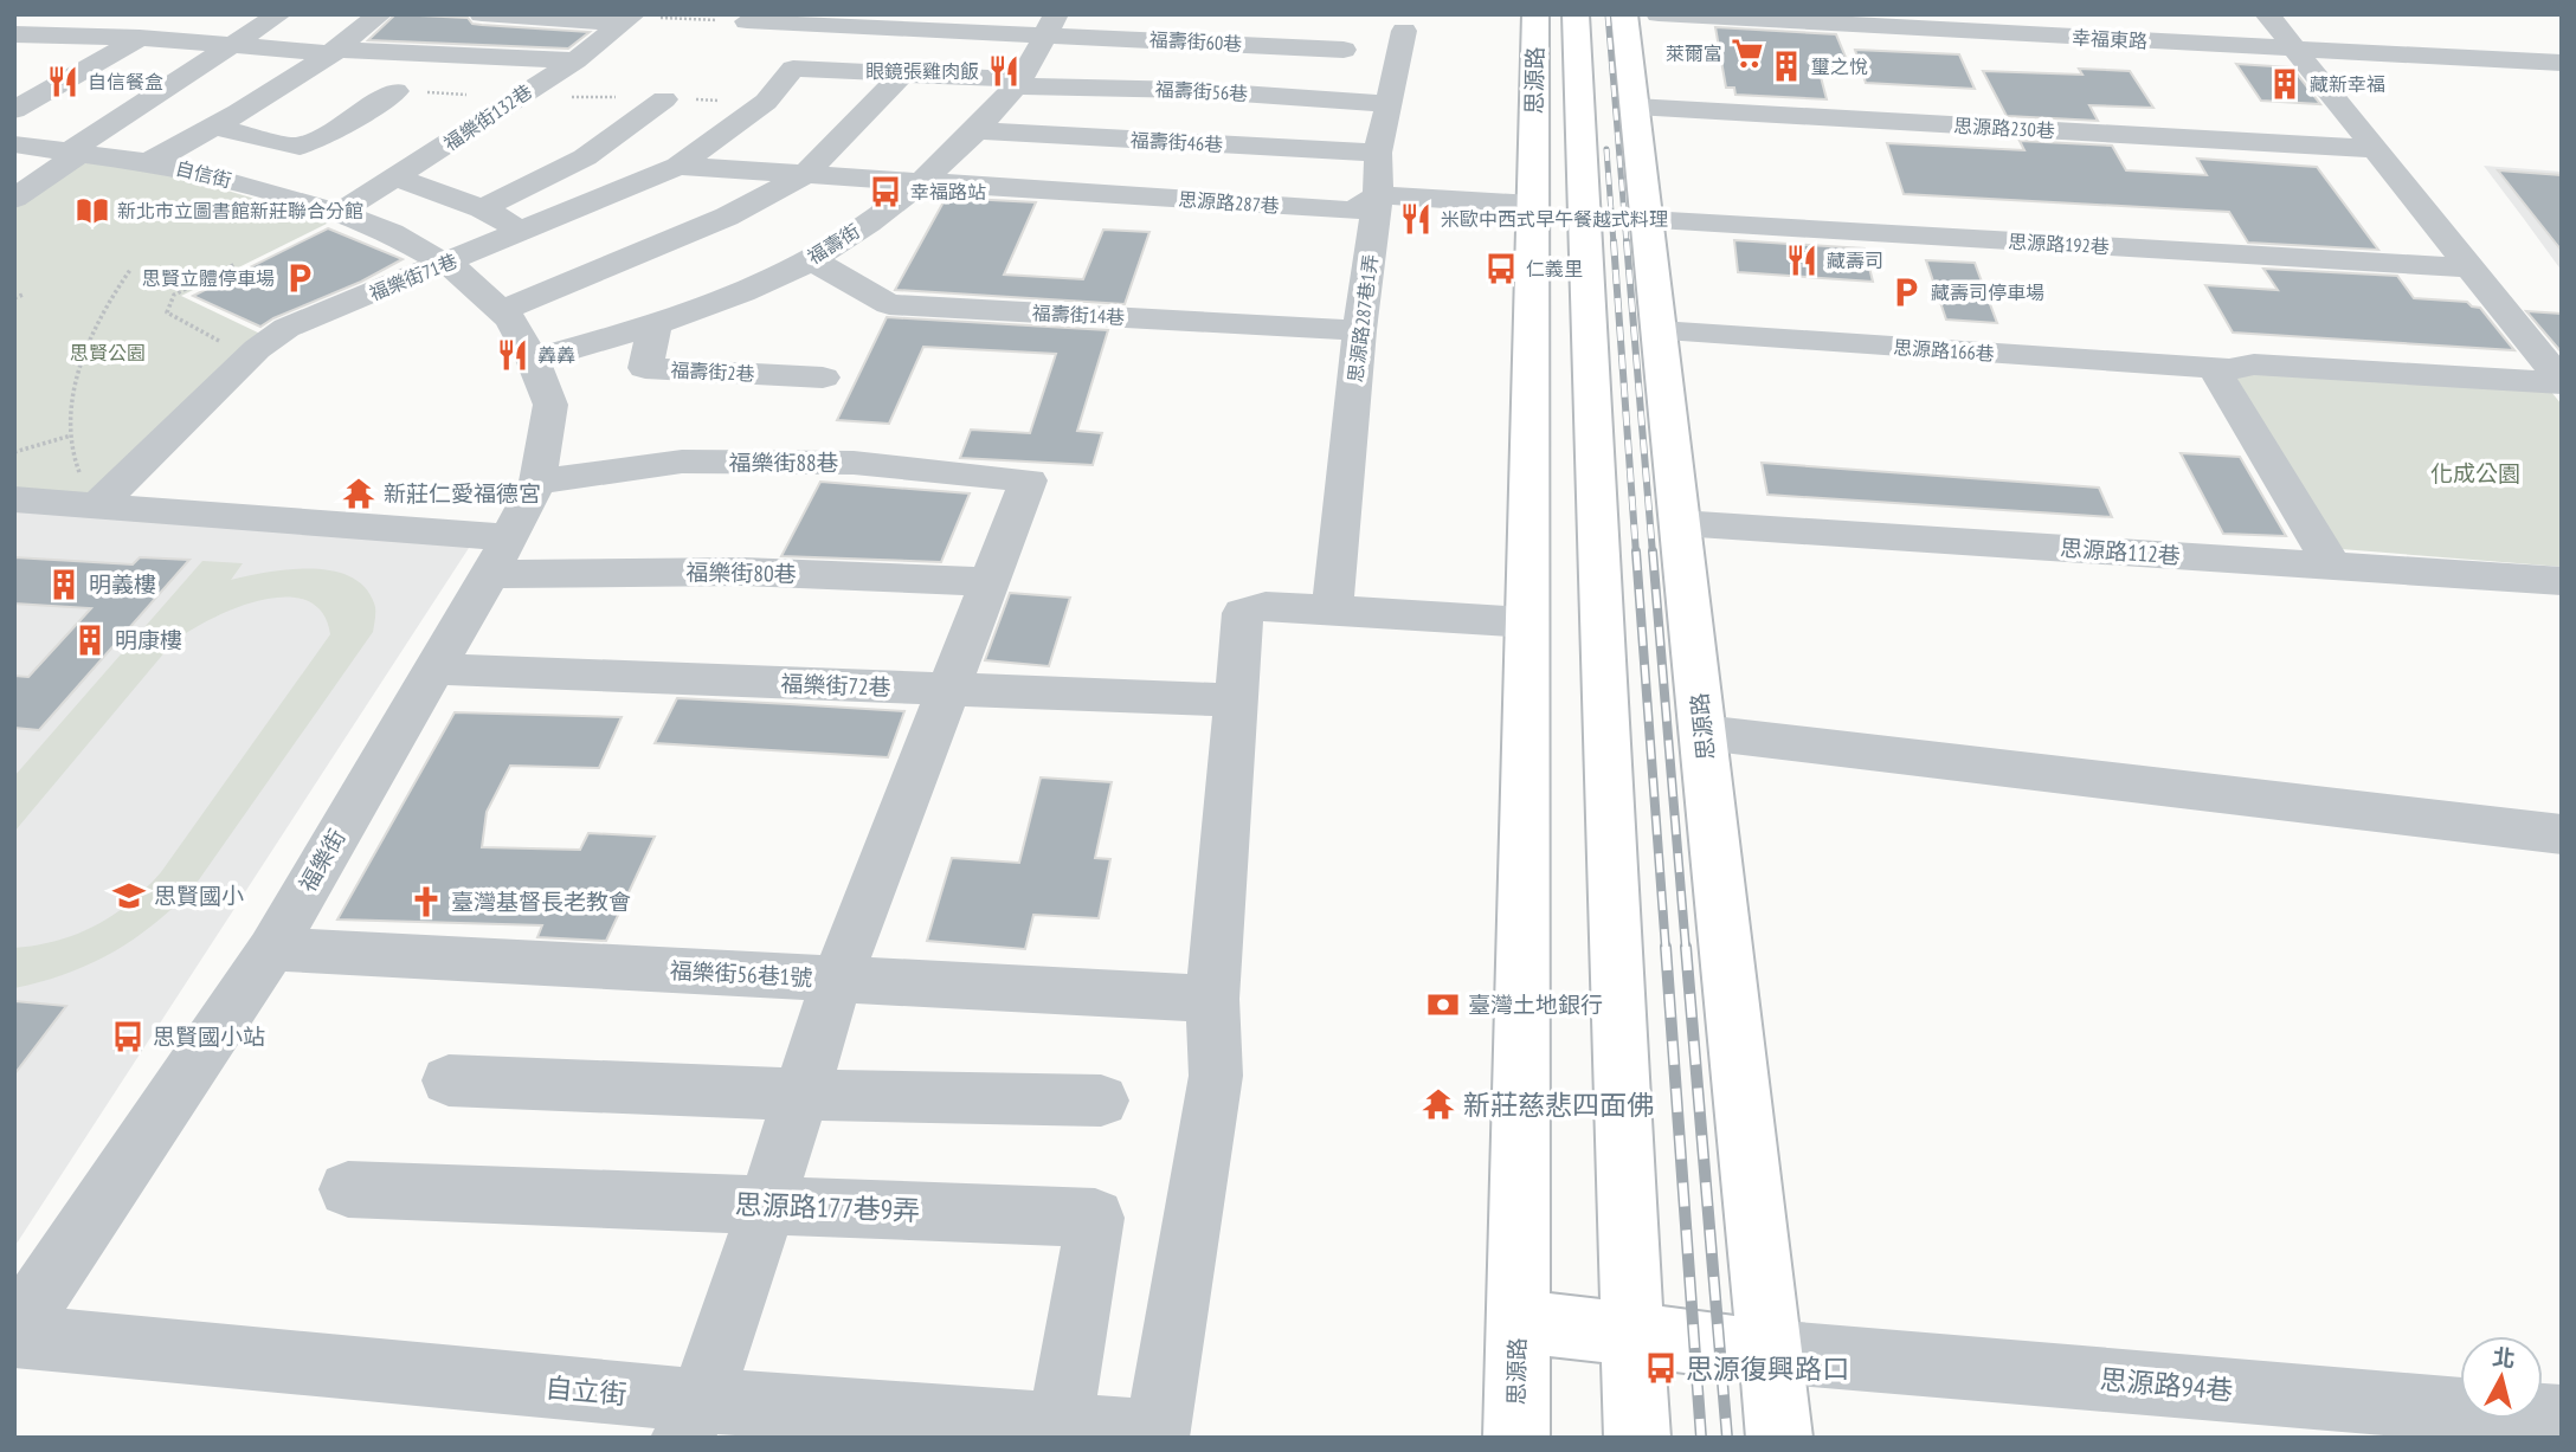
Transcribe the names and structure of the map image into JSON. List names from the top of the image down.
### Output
{
  "streets": {
    "main road": ["思源路"],
    "street": [
      "幸福東路",
      "福壽街60巷",
      "福壽街56巷",
      "福樂街132巷",
      "思源路230巷",
      "福壽街46巷",
      "自信街",
      "思源路287巷",
      "福壽街",
      "思源路192巷",
      "福樂街71巷",
      "福壽街14巷",
      "思源路287巷1弄",
      "思源路166巷",
      "福壽街2巷",
      "福樂街88巷",
      "思源路112巷",
      "福樂街80巷",
      "福樂街72巷",
      "福樂街",
      "福樂街56巷1號",
      "思源路177巷9弄",
      "思源路94巷",
      "自立街"
    ]
  },
  "crossings": [
    ["福壽街60巷", "福壽街"],
    ["思源路", "思源路230巷"],
    ["思源路", "思源路287巷"],
    ["思源路", "思源路192巷"],
    ["思源路", "思源路166巷"],
    ["思源路", "思源路112巷"],
    ["思源路", "思源路94巷"],
    ["福壽街56巷", "福壽街"],
    ["福壽街56巷", "福樂街71巷"],
    ["福壽街56巷", "思源路287巷1弄"],
    ["福樂街132巷", "自信街"],
    ["福壽街46巷", "福壽街"],
    ["福壽街46巷", "思源路287巷1弄"],
    ["自信街", "福壽街"],
    ["自信街", "福樂街71巷"],
    ["自信街", "福樂街"],
    ["思源路287巷", "福壽街"],
    ["思源路287巷", "福樂街71巷"],
    ["思源路287巷", "思源路287巷1弄"],
    ["福壽街", "福壽街14巷"],
    ["福壽街", "福壽街2巷"],
    ["福壽街", "福樂街"],
    ["福樂街71巷", "福樂街80巷"],
    ["福壽街14巷", "思源路287巷1弄"],
    ["福樂街88巷", "福樂街80巷"],
    ["福樂街88巷", "福樂街"],
    ["福樂街80巷", "福樂街"],
    ["福樂街72巷", "福樂街"],
    ["福樂街", "福樂街56巷1號"],
    ["福樂街", "自立街"],
    ["思源路177巷9弄", "自立街"]
  ],
  "parks": ["思賢公園", "化成公園"],
  "places": {
    "supermarket": ["萊爾富"],
    "building": [
      "璽之悅",
      "藏新幸福",
      "明義樓",
      "明康樓"
    ],
    "restaurant": [
      "眼鏡張雞肉飯",
      "自信餐盒",
      "米歐中西式早午餐越式料理",
      "藏壽司",
      "羴羴"
    ],
    "bus stop": [
      "幸福路站",
      "仁義里",
      "思賢國小站",
      "思源復興路口"
    ],
    "library": ["新北市立圖書館新莊聯合分館"],
    "parking": ["思賢立體停車場", "藏壽司停車場"],
    "temple": ["新莊仁愛福德宮", "新莊慈悲四面佛"],
    "school or university": ["思賢國小"],
    "church": ["臺灣基督長老教會"],
    "bank": ["臺灣土地銀行"]
  },
  "north": "top"
}
